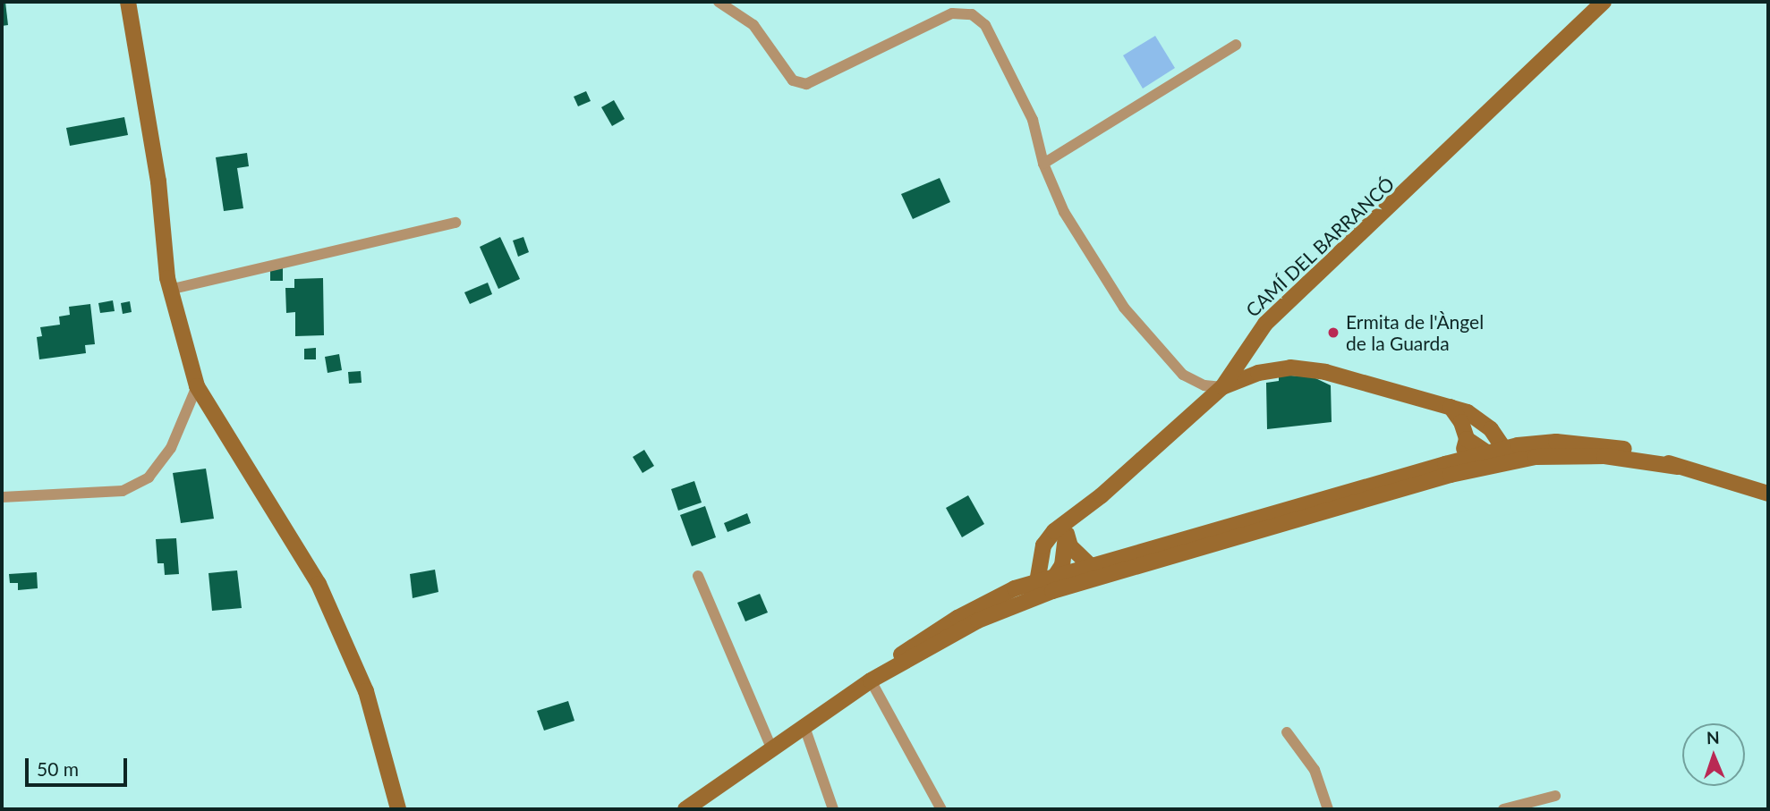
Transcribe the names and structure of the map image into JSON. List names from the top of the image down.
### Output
{
  "streets": {
    "main road": ["CAMÍ DEL BARRANCÓ"]
  },
  "places": ["Ermita de l'Àngel de la Guarda"],
  "scale_bar": "50 m",
  "north": "top"
}
